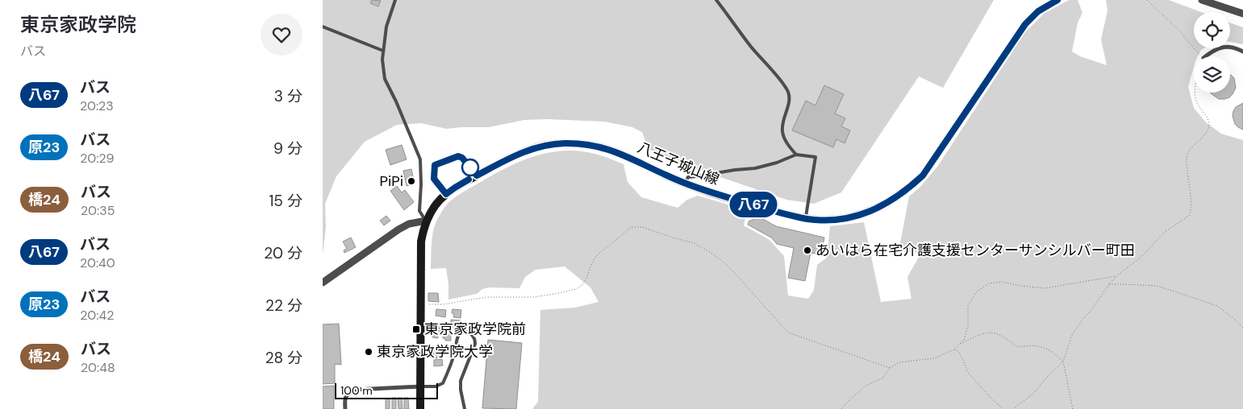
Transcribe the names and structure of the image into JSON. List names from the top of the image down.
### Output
{
  "streets": {
    "main road": ["八王子城山線"]
  },
  "places": {
    "other": ["PiPi", "あいはら在宅介護支援センターサンシルバー町田", "東京家政学院大学"],
    "transit": ["東京家政学院前"]
  },
  "lines": ["bus line 八67"],
  "scale_bar": "100 m",
  "page": {
    "heading": ["東京家政学院", "バス"],
    "on_map": "八67",
    "list": [
      {
        "mark": "八67",
        "name": "バス",
        "note": "20:23",
        "value": "3 分"
      },
      {
        "mark": "原23",
        "name": "バス",
        "note": "20:29",
        "value": "9 分"
      },
      {
        "mark": "橋24",
        "name": "バス",
        "note": "20:35",
        "value": "15 分"
      },
      {
        "mark": "八67",
        "name": "バス",
        "note": "20:40",
        "value": "20 分"
      },
      {
        "mark": "原23",
        "name": "バス",
        "note": "20:42",
        "value": "22 分"
      },
      {
        "mark": "橋24",
        "name": "バス",
        "note": "20:48",
        "value": "28 分"
      }
    ],
    "scale": "100 m"
  }
}
